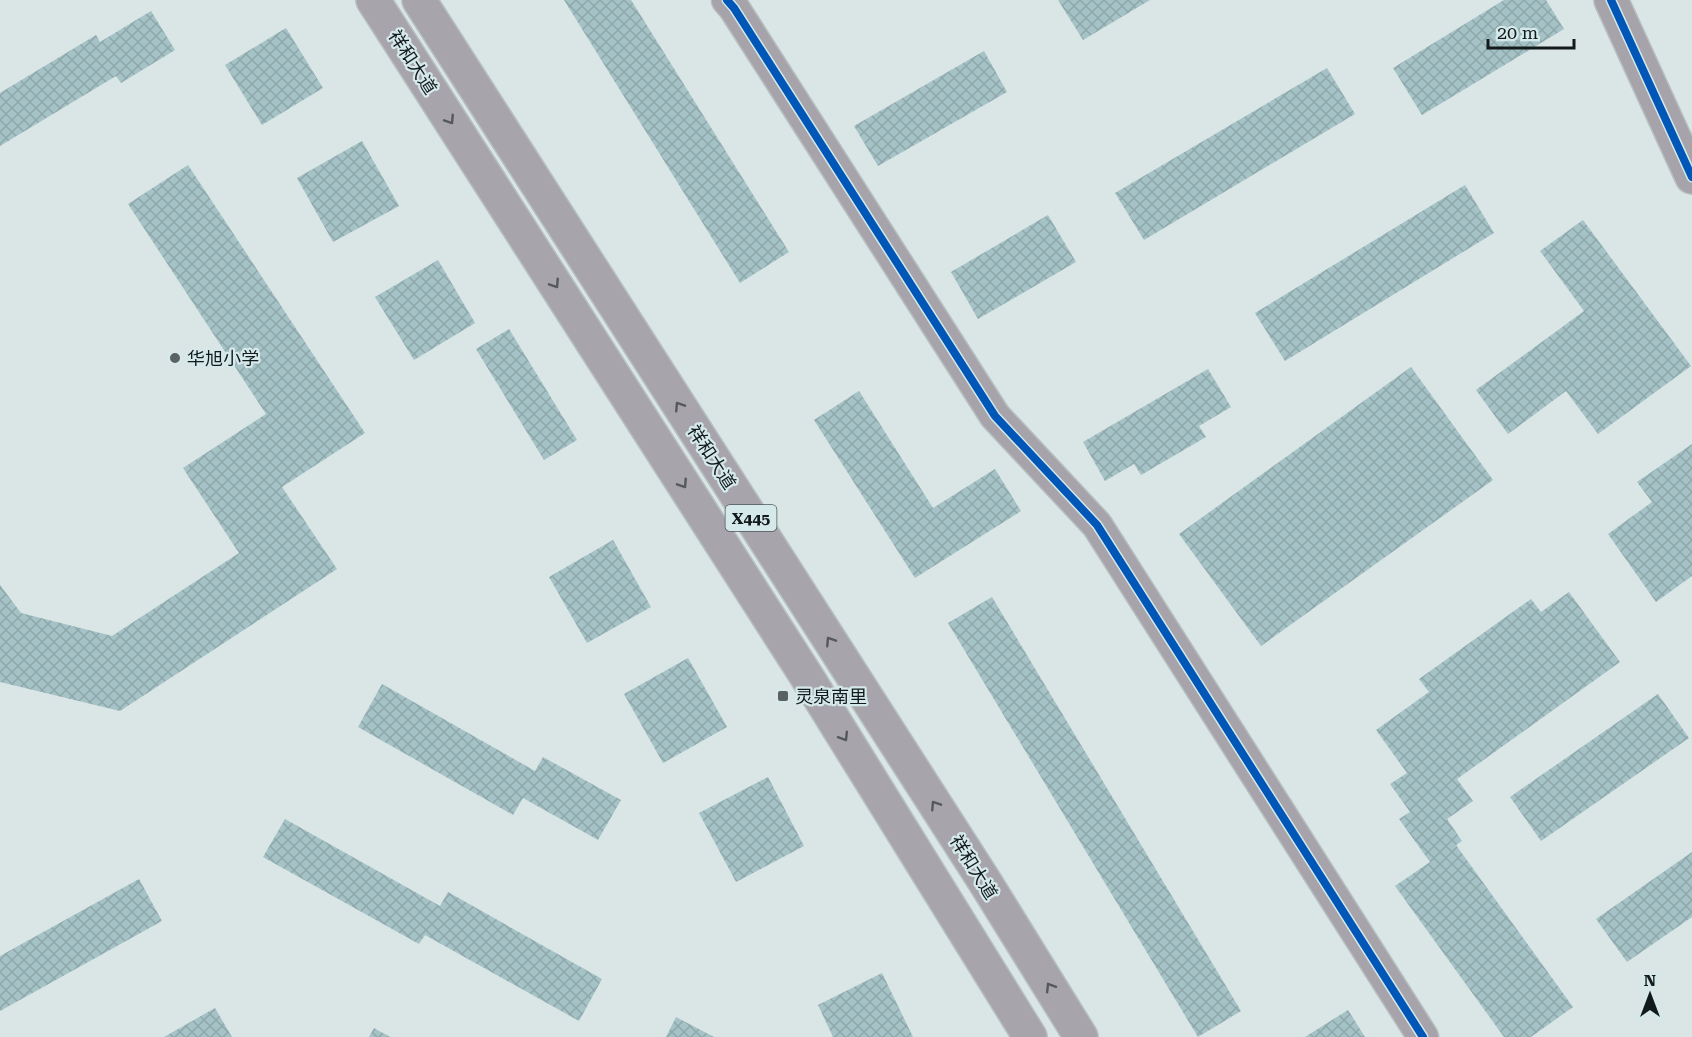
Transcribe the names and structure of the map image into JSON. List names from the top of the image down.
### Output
{
  "streets": {
    "main road": ["祥和大道", "X445"]
  },
  "places": {
    "other": ["华旭小学"],
    "transit": ["灵泉南里"]
  },
  "scale_bar": "20 m",
  "north": "top"
}
